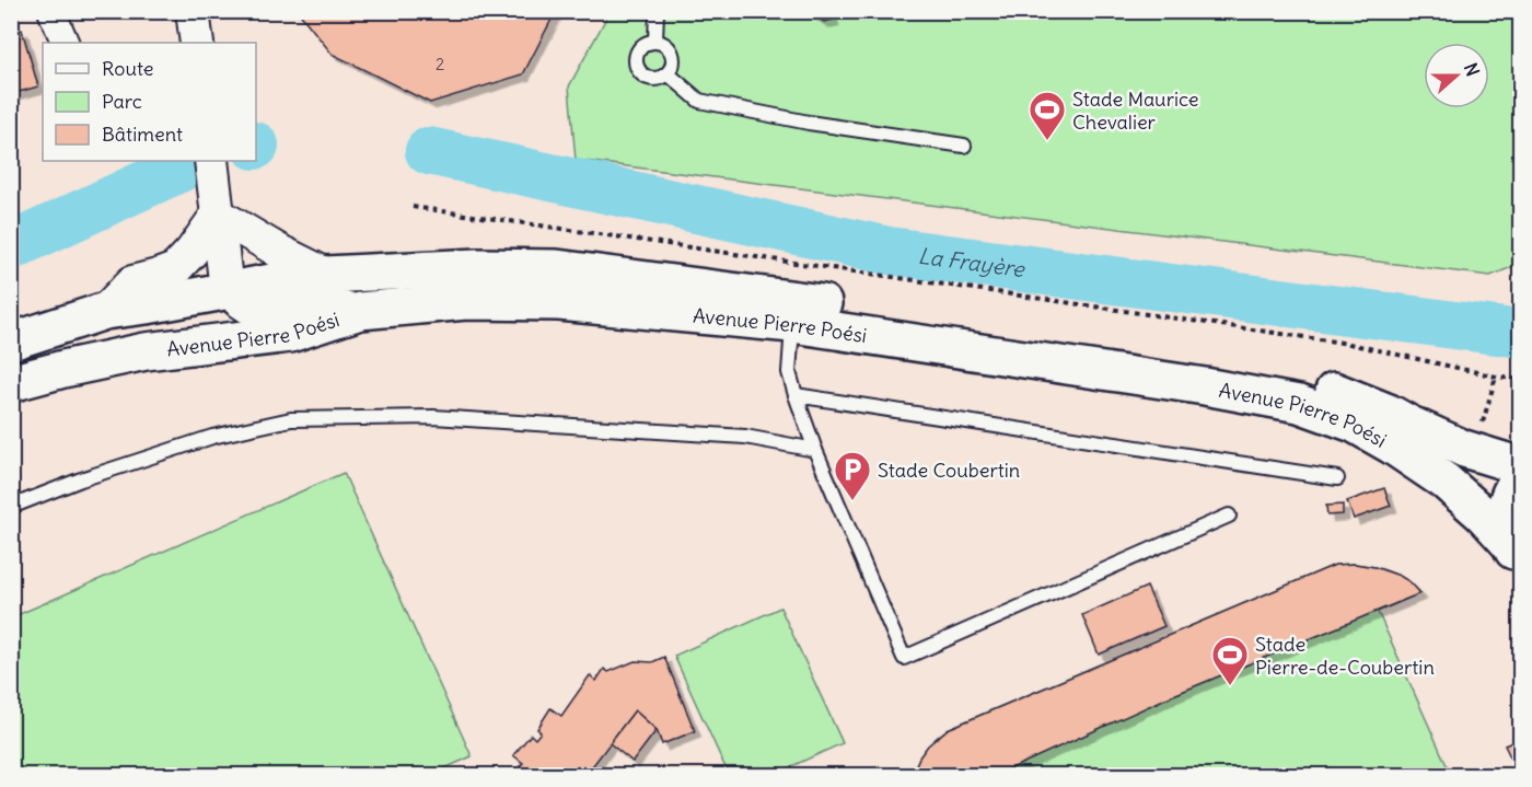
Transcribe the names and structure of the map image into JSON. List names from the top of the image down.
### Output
{
  "streets": {
    "main road": ["Avenue Pierre Poési"]
  },
  "water": ["La Frayère"],
  "places": {
    "sports": ["Stade Maurice Chevalier", "Stade Pierre-de-Coubertin"],
    "parking": ["Stade Coubertin"]
  },
  "house_numbers": ["2"],
  "legend": ["Route", "Parc", "Bâtiment"],
  "north": "right"
}
